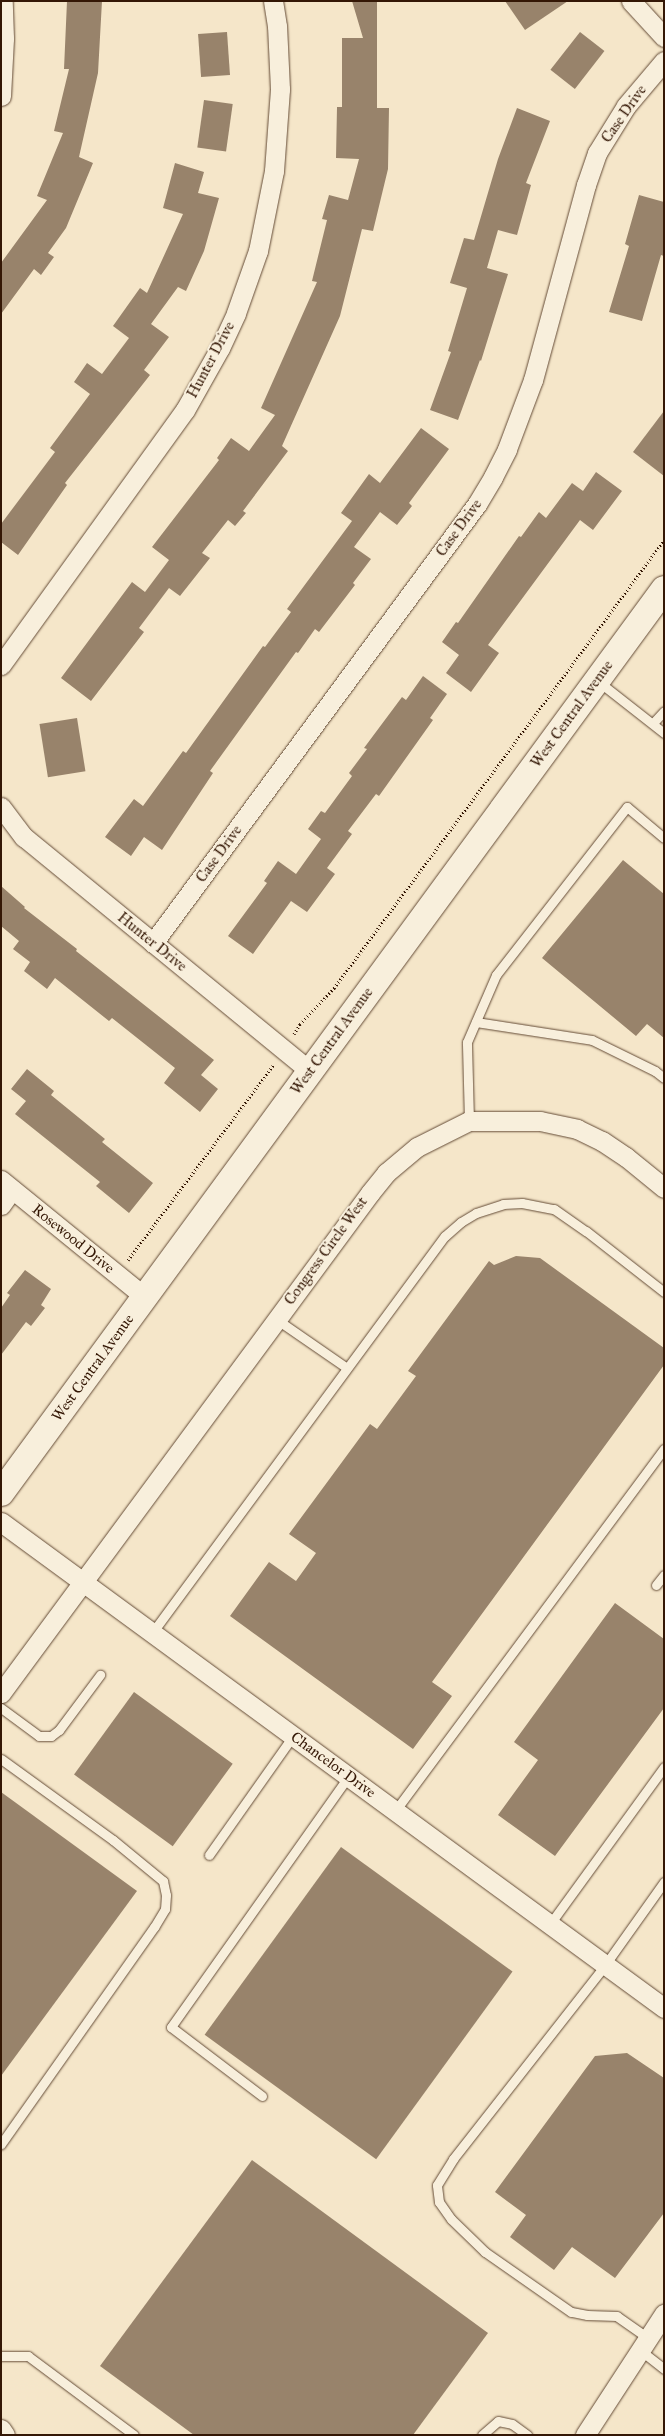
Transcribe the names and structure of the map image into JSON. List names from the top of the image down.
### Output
{
  "streets": {
    "street": [
      "Case Drive",
      "Hunter Drive",
      "West Central Avenue",
      "Rosewood Drive",
      "Congress Circle West",
      "Chancelor Drive"
    ]
  },
  "crossings": [
    ["Case Drive", "Hunter Drive"],
    ["Hunter Drive", "West Central Avenue"],
    ["West Central Avenue", "Rosewood Drive"],
    ["Congress Circle West", "Chancelor Drive"]
  ]
}
